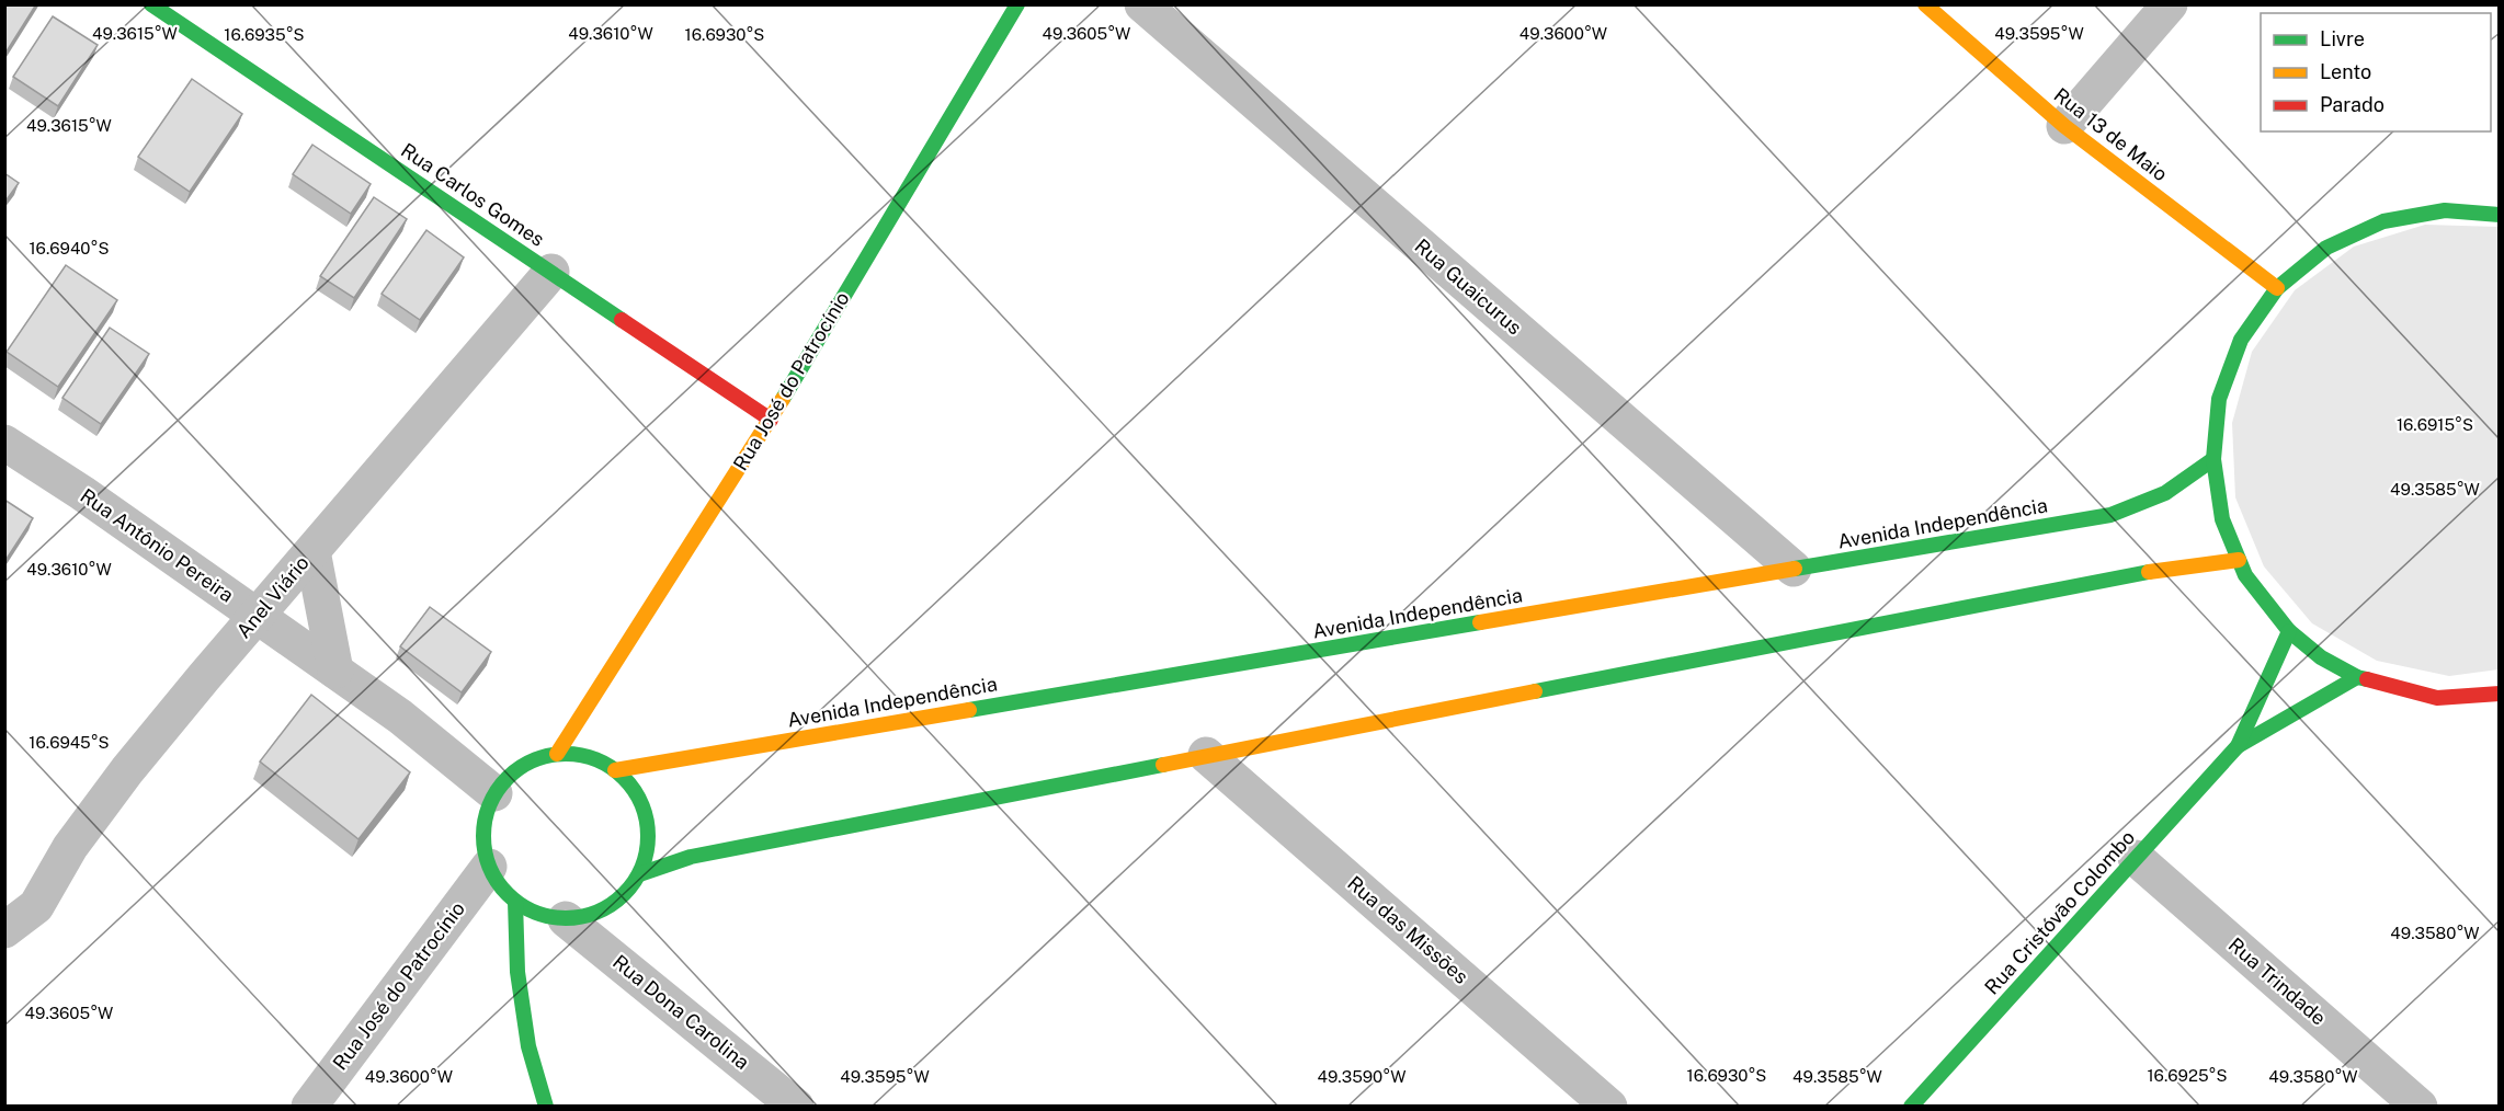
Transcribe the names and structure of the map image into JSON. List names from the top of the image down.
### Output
{
  "streets": {
    "street": [
      "Rua 13 de Maio",
      "Rua Carlos Gomes",
      "Rua Guaicurus",
      "Rua José do Patrocínio",
      "Avenida Independência",
      "Rua Antônio Pereira",
      "Anel Viário",
      "Rua Cristóvão Colombo",
      "Rua das Missões",
      "Rua Trindade",
      "Rua Dona Carolina"
    ]
  },
  "crossings": [
    ["Rua Carlos Gomes", "Rua José do Patrocínio"],
    ["Rua Carlos Gomes", "Anel Viário"],
    ["Rua Guaicurus", "Avenida Independência"],
    ["Rua José do Patrocínio", "Avenida Independência"],
    ["Rua José do Patrocínio", "Rua Antônio Pereira"],
    ["Rua José do Patrocínio", "Rua Dona Carolina"],
    ["Avenida Independência", "Rua Antônio Pereira"],
    ["Avenida Independência", "Rua Dona Carolina"],
    ["Rua Antônio Pereira", "Anel Viário"],
    ["Rua Antônio Pereira", "Rua Dona Carolina"],
    ["Rua Cristóvão Colombo", "Rua Trindade"]
  ],
  "legend": ["Livre", "Lento", "Parado"],
  "coordinates": [
    "49.3615°W",
    "49.3610°W",
    "49.3605°W",
    "49.3600°W",
    "49.3595°W",
    "16.6930°S",
    "16.6935°S",
    "16.6940°S",
    "16.6915°S",
    "49.3585°W",
    "16.6945°S",
    "49.3580°W",
    "16.6925°S",
    "49.3590°W"
  ]
}
